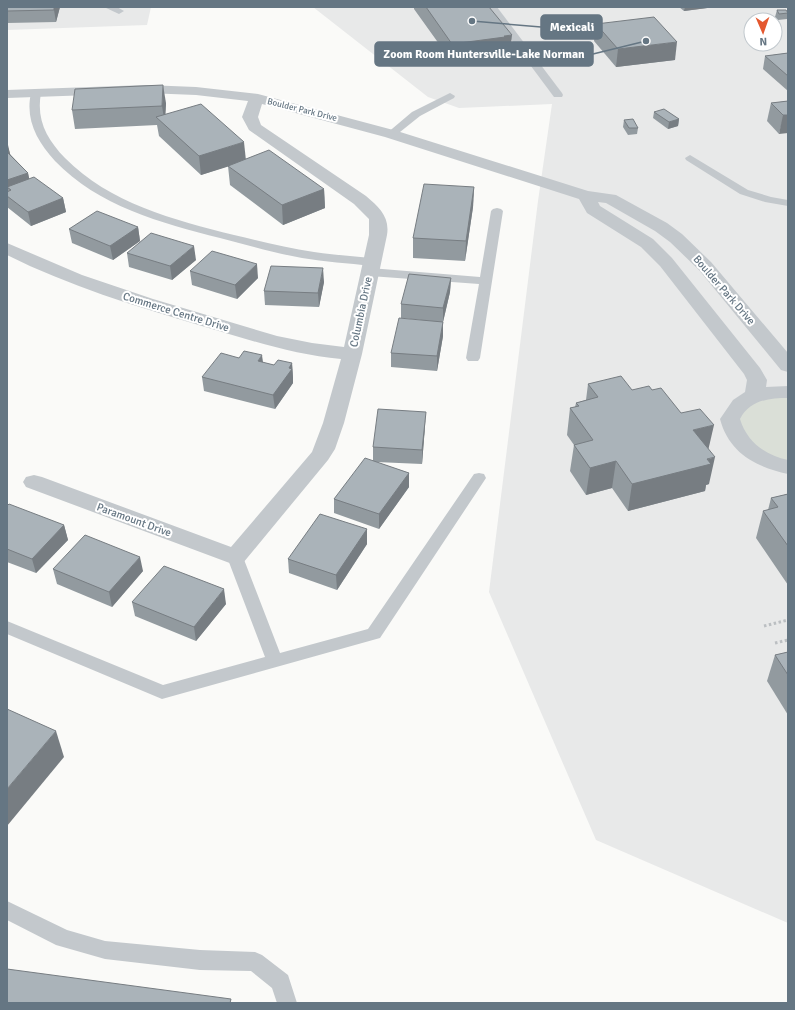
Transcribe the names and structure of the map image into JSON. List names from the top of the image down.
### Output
{
  "streets": {
    "street": [
      "Boulder Park Drive",
      "Commerce Centre Drive",
      "Columbia Drive",
      "Paramount Drive"
    ]
  },
  "crossings": [
    ["Boulder Park Drive", "Columbia Drive"],
    ["Commerce Centre Drive", "Columbia Drive"],
    ["Columbia Drive", "Paramount Drive"]
  ],
  "places": ["Mexicali", "Zoom Room Huntersville-Lake Norman"],
  "north": "bottom"
}
